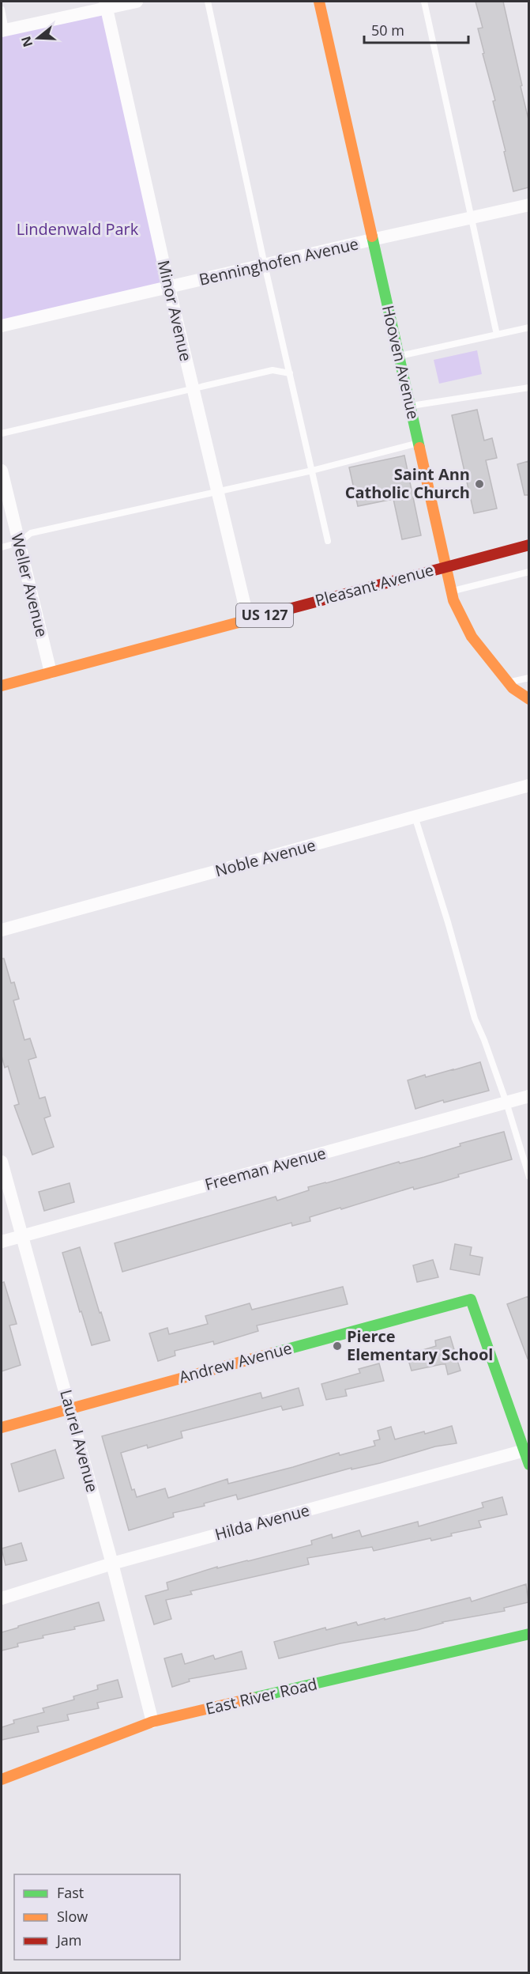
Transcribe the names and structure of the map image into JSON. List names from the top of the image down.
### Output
{
  "streets": {
    "street": [
      "Benninghofen Avenue",
      "Minor Avenue",
      "Hooven Avenue",
      "Weller Avenue",
      "Pleasant Avenue",
      "US 127",
      "Noble Avenue",
      "Freeman Avenue",
      "Andrew Avenue",
      "Laurel Avenue",
      "Hilda Avenue",
      "East River Road"
    ]
  },
  "crossings": [
    ["Benninghofen Avenue", "Minor Avenue"],
    ["Benninghofen Avenue", "Hooven Avenue"],
    ["Minor Avenue", "Pleasant Avenue"],
    ["Hooven Avenue", "Pleasant Avenue"],
    ["Weller Avenue", "Pleasant Avenue"],
    ["Freeman Avenue", "Laurel Avenue"],
    ["Andrew Avenue", "Laurel Avenue"],
    ["Andrew Avenue", "Hilda Avenue"],
    ["Laurel Avenue", "Hilda Avenue"],
    ["Laurel Avenue", "East River Road"]
  ],
  "parks": ["Lindenwald Park"],
  "places": ["Saint Ann Catholic Church", "Pierce Elementary School"],
  "legend": ["Fast", "Slow", "Jam"],
  "scale_bar": "50 m",
  "north": "left"
}
